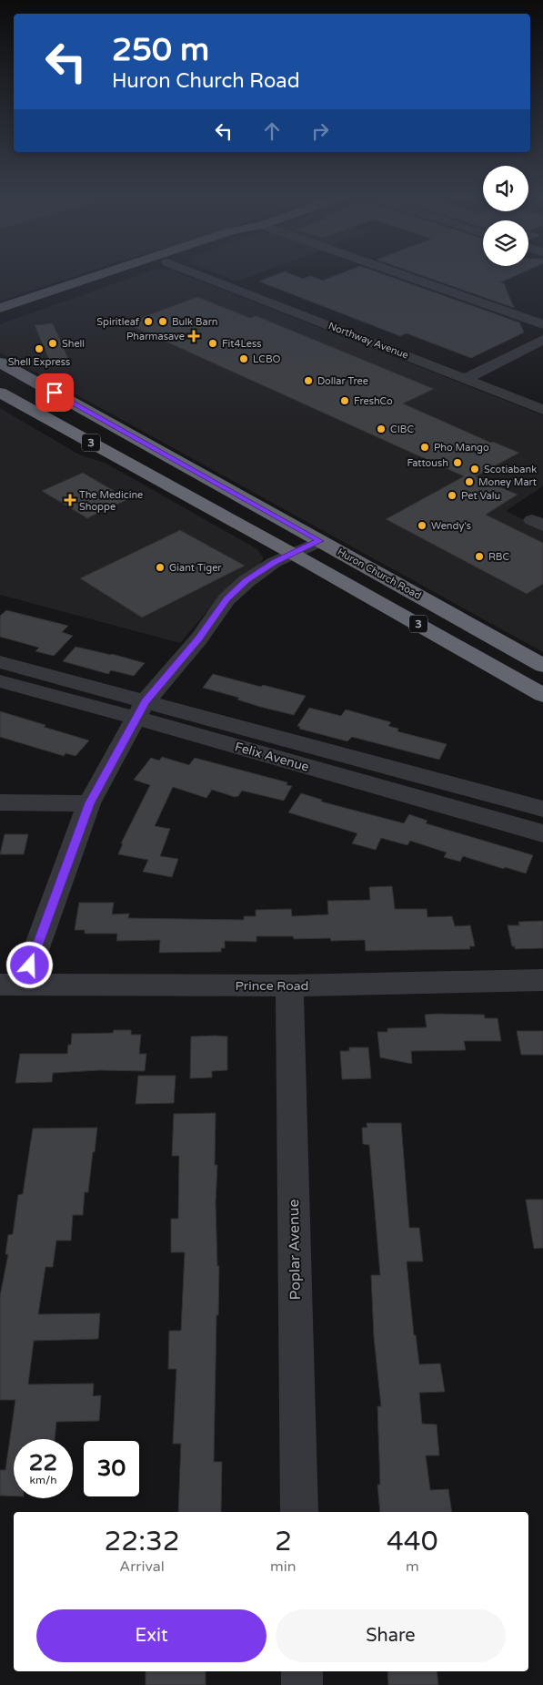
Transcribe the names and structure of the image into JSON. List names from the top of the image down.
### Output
{
  "streets": {
    "highway": ["3", "Huron Church Road"],
    "street": [
      "Northway Avenue",
      "Felix Avenue",
      "Prince Road",
      "Poplar Avenue"
    ]
  },
  "crossings": [
    ["Prince Road", "Poplar Avenue"]
  ],
  "places": {
    "other": [
      "Spiritleaf",
      "Bulk Barn",
      "Shell",
      "Fit4Less",
      "Shell Express",
      "LCBO",
      "Dollar Tree",
      "FreshCo",
      "CIBC",
      "Pho Mango",
      "Fattoush",
      "Scotiabank",
      "Money Mart",
      "Pet Valu",
      "Wendy's",
      "RBC",
      "Giant Tiger"
    ],
    "health": ["Pharmasave", "The Medicine Shoppe"]
  },
  "page": {
    "turn": ["250 m", "Huron Church Road"],
    "speed": "22 km/h",
    "limit": "30",
    "eta": [
      "22:32",
      "Arrival",
      "2",
      "min",
      "440",
      "m"
    ],
    "buttons": ["Exit", "Share"]
  }
}
